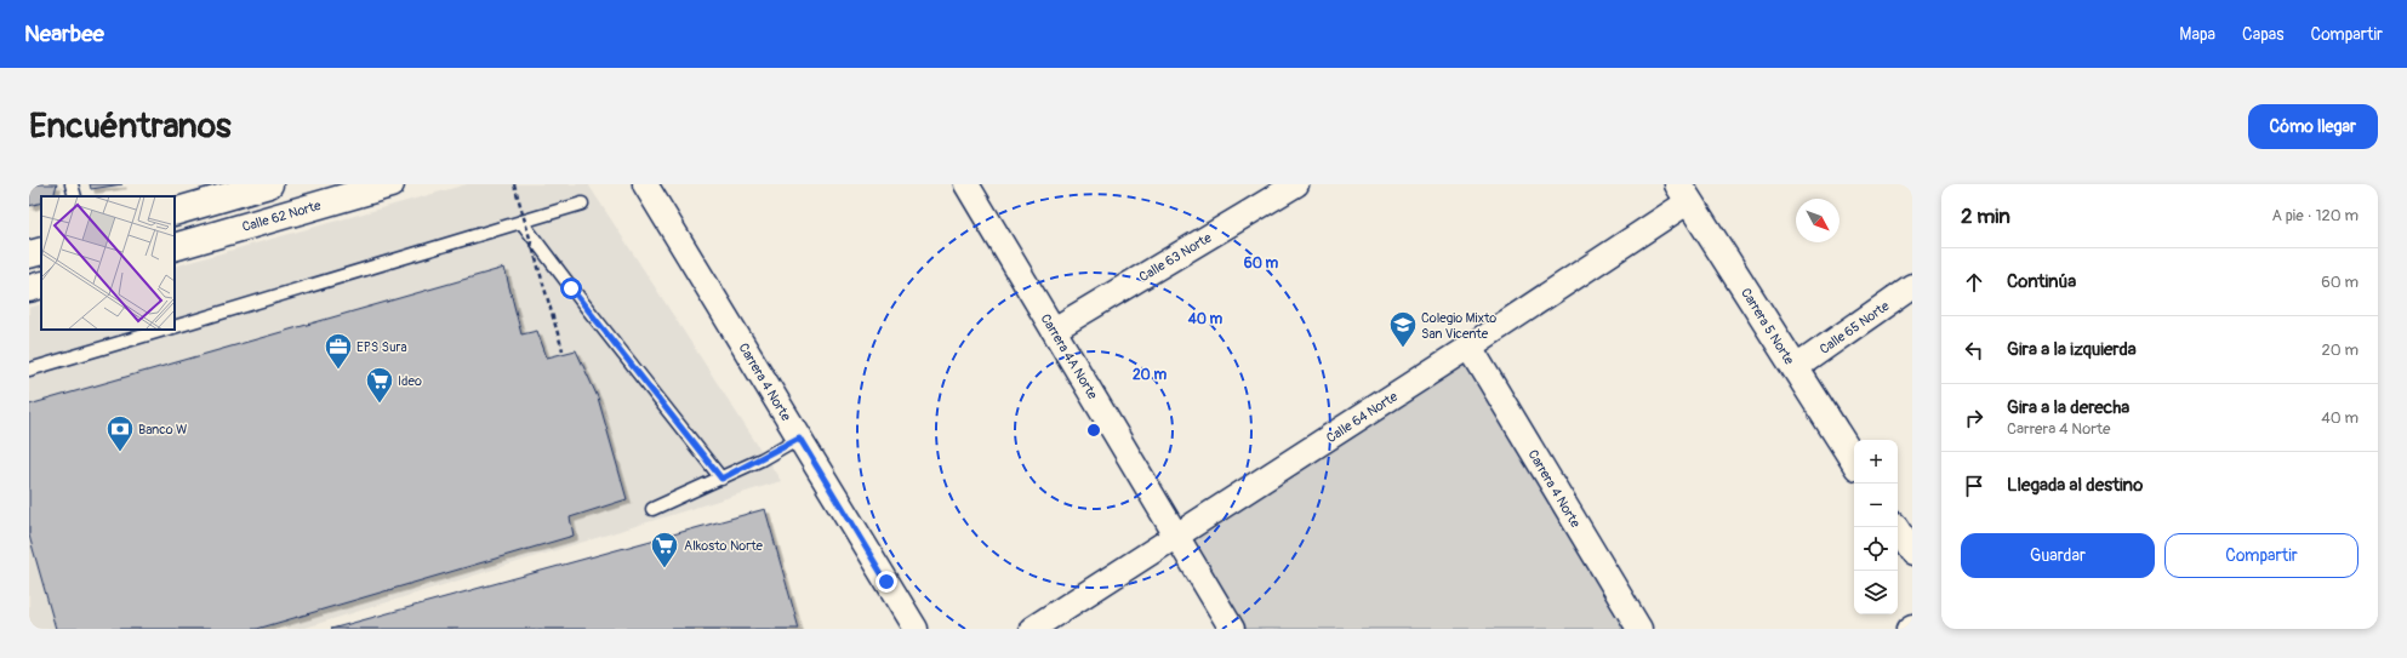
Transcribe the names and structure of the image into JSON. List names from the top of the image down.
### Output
{
  "streets": {
    "street": [
      "Calle 62 Norte",
      "Calle 63 Norte",
      "Carrera 5 Norte",
      "Calle 65 Norte",
      "Carrera 4A Norte",
      "Carrera 4 Norte",
      "Calle 64 Norte"
    ]
  },
  "crossings": [
    ["Calle 63 Norte", "Carrera 4A Norte"],
    ["Carrera 5 Norte", "Calle 65 Norte"],
    ["Carrera 5 Norte", "Calle 64 Norte"],
    ["Carrera 4A Norte", "Calle 64 Norte"],
    ["Carrera 4 Norte", "Calle 64 Norte"]
  ],
  "places": {
    "school or university": ["Colegio Mixto San Vicente"],
    "office": ["EPS Sura"],
    "supermarket": ["Ideo", "Alkosto Norte"],
    "bank": ["Banco W"]
  },
  "north": "bottom right",
  "page": {
    "header": "Nearbee",
    "nav": ["Mapa", "Capas", "Compartir"],
    "buttons": [
      "Cómo llegar",
      ["Guardar", "Compartir"]
    ],
    "title": "Encuéntranos",
    "heading": ["2 min", "A pie · 120 m"],
    "list": [
      ["Continúa", "60 m"],
      ["Gira a la izquierda", "20 m"],
      ["Gira a la derecha", "Carrera 4 Norte", "40 m"],
      "Llegada al destino"
    ],
    "map_buttons": ["+", "−"]
  },
  "rings": ["60 m", "40 m", "20 m"]
}
